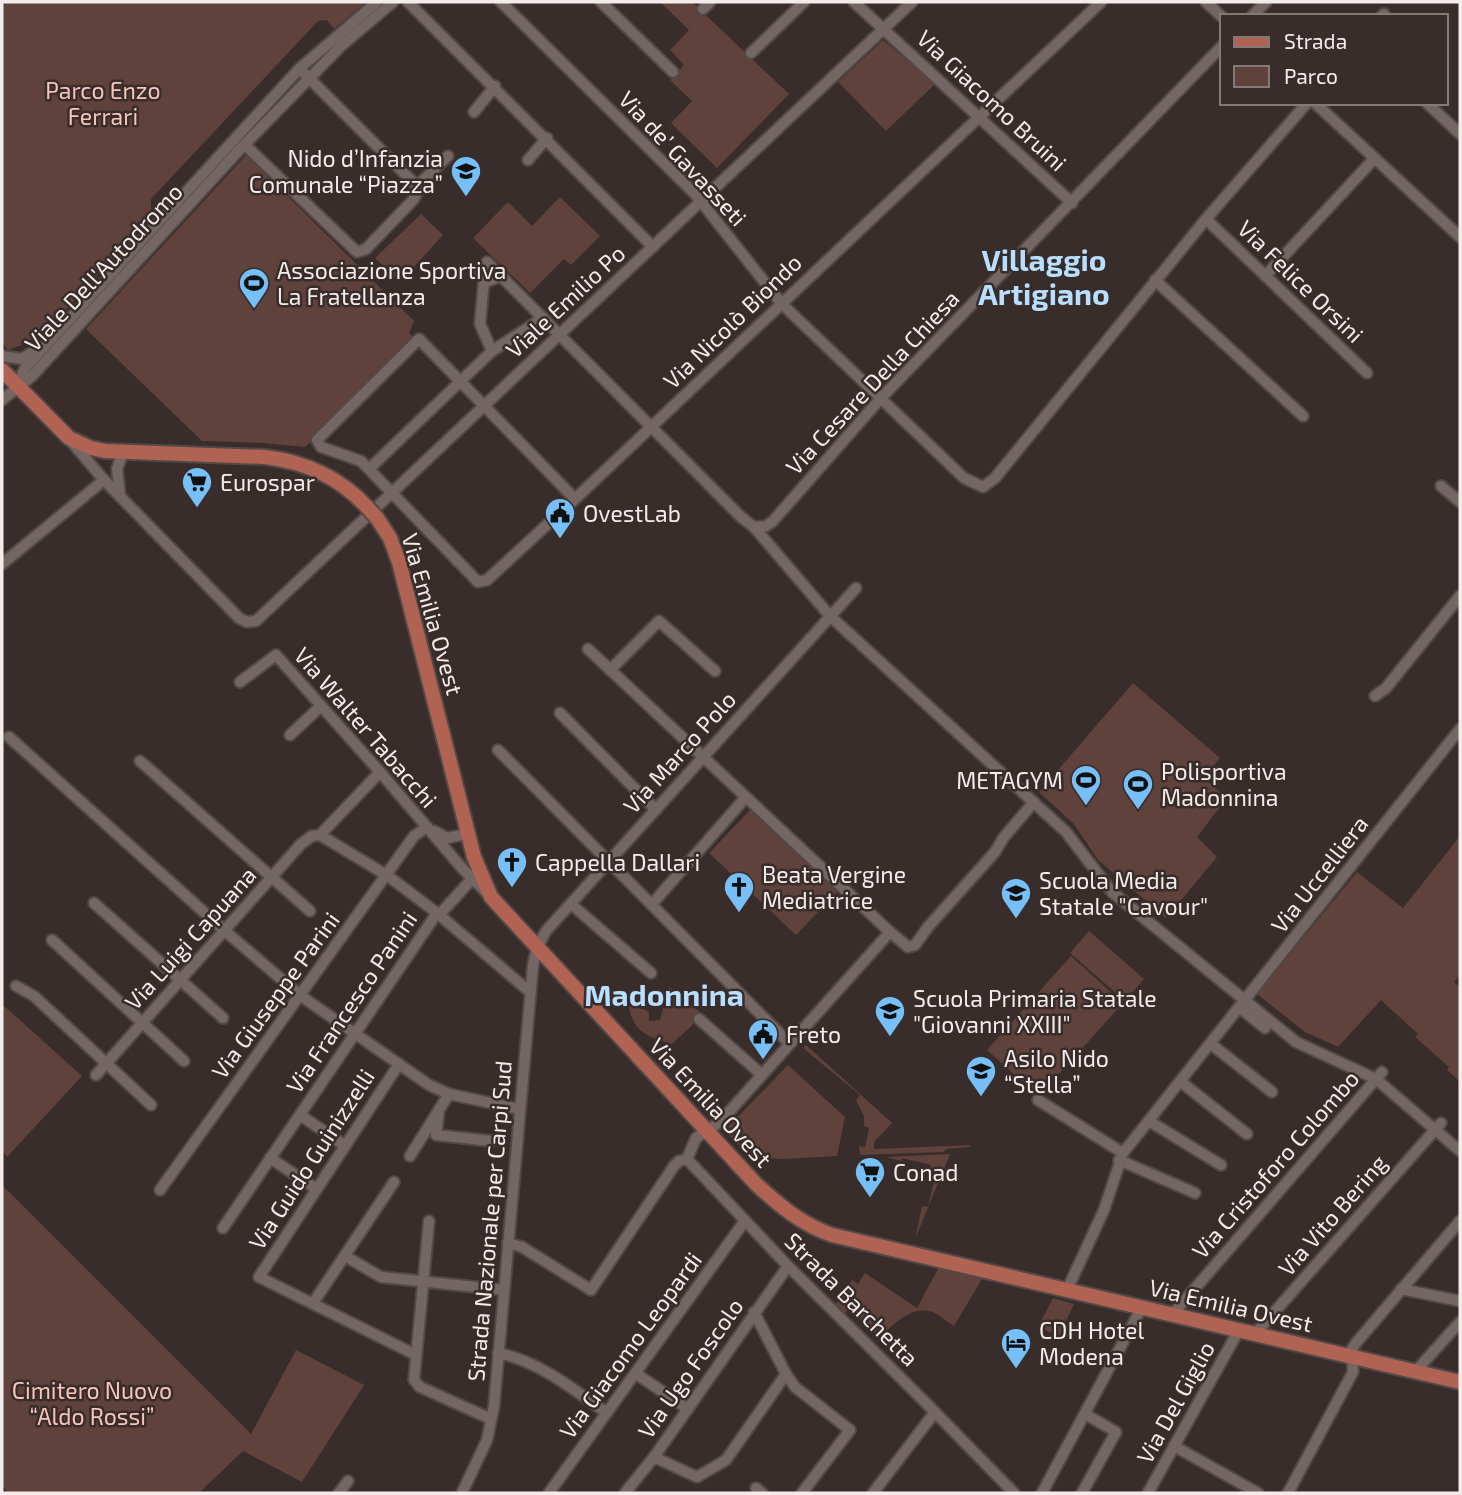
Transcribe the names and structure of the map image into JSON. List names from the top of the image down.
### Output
{
  "streets": {
    "main road": ["Via Emilia Ovest"],
    "street": [
      "Via Giacomo Bruini",
      "Via de’ Gavasseti",
      "Viale Dell'Autodromo",
      "Via Felice Orsini",
      "Viale Emilio Po",
      "Via Nicolò Biondo",
      "Via Cesare Della Chiesa",
      "Via Walter Tabacchi",
      "Via Marco Polo",
      "Via Uccelliera",
      "Via Luigi Capuana",
      "Via Giuseppe Parini",
      "Via Francesco Panini",
      "Via Guido Guinizzelli",
      "Via Cristoforo Colombo",
      "Via Vito Bering",
      "Strada Nazionale per Carpi Sud",
      "Strada Barchetta",
      "Via Giacomo Leopardi",
      "Via Ugo Foscolo",
      "Via Del Giglio"
    ]
  },
  "crossings": [
    ["Via Giacomo Bruini", "Viale Emilio Po"],
    ["Via Giacomo Bruini", "Via Nicolò Biondo"],
    ["Via Giacomo Bruini", "Via Cesare Della Chiesa"],
    ["Via de’ Gavasseti", "Viale Emilio Po"],
    ["Via de’ Gavasseti", "Via Nicolò Biondo"],
    ["Via de’ Gavasseti", "Via Cesare Della Chiesa"],
    ["Viale Dell'Autodromo", "Via Emilia Ovest"],
    ["Viale Emilio Po", "Via Nicolò Biondo"],
    ["Via Emilia Ovest", "Via Walter Tabacchi"],
    ["Via Emilia Ovest", "Via Marco Polo"],
    ["Via Emilia Ovest", "Via Uccelliera"],
    ["Via Emilia Ovest", "Via Cristoforo Colombo"],
    ["Via Emilia Ovest", "Via Vito Bering"],
    ["Via Emilia Ovest", "Strada Nazionale per Carpi Sud"],
    ["Via Emilia Ovest", "Via Del Giglio"],
    ["Via Walter Tabacchi", "Via Luigi Capuana"],
    ["Via Walter Tabacchi", "Via Giuseppe Parini"],
    ["Via Walter Tabacchi", "Via Francesco Panini"],
    ["Via Marco Polo", "Strada Nazionale per Carpi Sud"],
    ["Via Francesco Panini", "Via Guido Guinizzelli"],
    ["Strada Barchetta", "Via Giacomo Leopardi"],
    ["Strada Barchetta", "Via Ugo Foscolo"]
  ],
  "districts": ["Villaggio Artigiano", "Madonnina"],
  "parks": ["Parco Enzo Ferrari", "Cimitero Nuovo “Aldo Rossi”"],
  "places": {
    "school or university": [
      "Nido d’Infanzia Comunale “Piazza”",
      "Scuola Media Statale \"Cavour\"",
      "Scuola Primaria Statale \"Giovanni XXIII\"",
      "Asilo Nido “Stella”"
    ],
    "sports": ["Associazione Sportiva La Fratellanza", "METAGYM", "Polisportiva Madonnina"],
    "supermarket": ["Eurospar", "Conad"],
    "public building": ["OvestLab", "Freto"],
    "church": ["Cappella Dallari", "Beata Vergine Mediatrice"],
    "hotel": ["CDH Hotel Modena"]
  },
  "legend": ["Strada", "Parco"]
}
